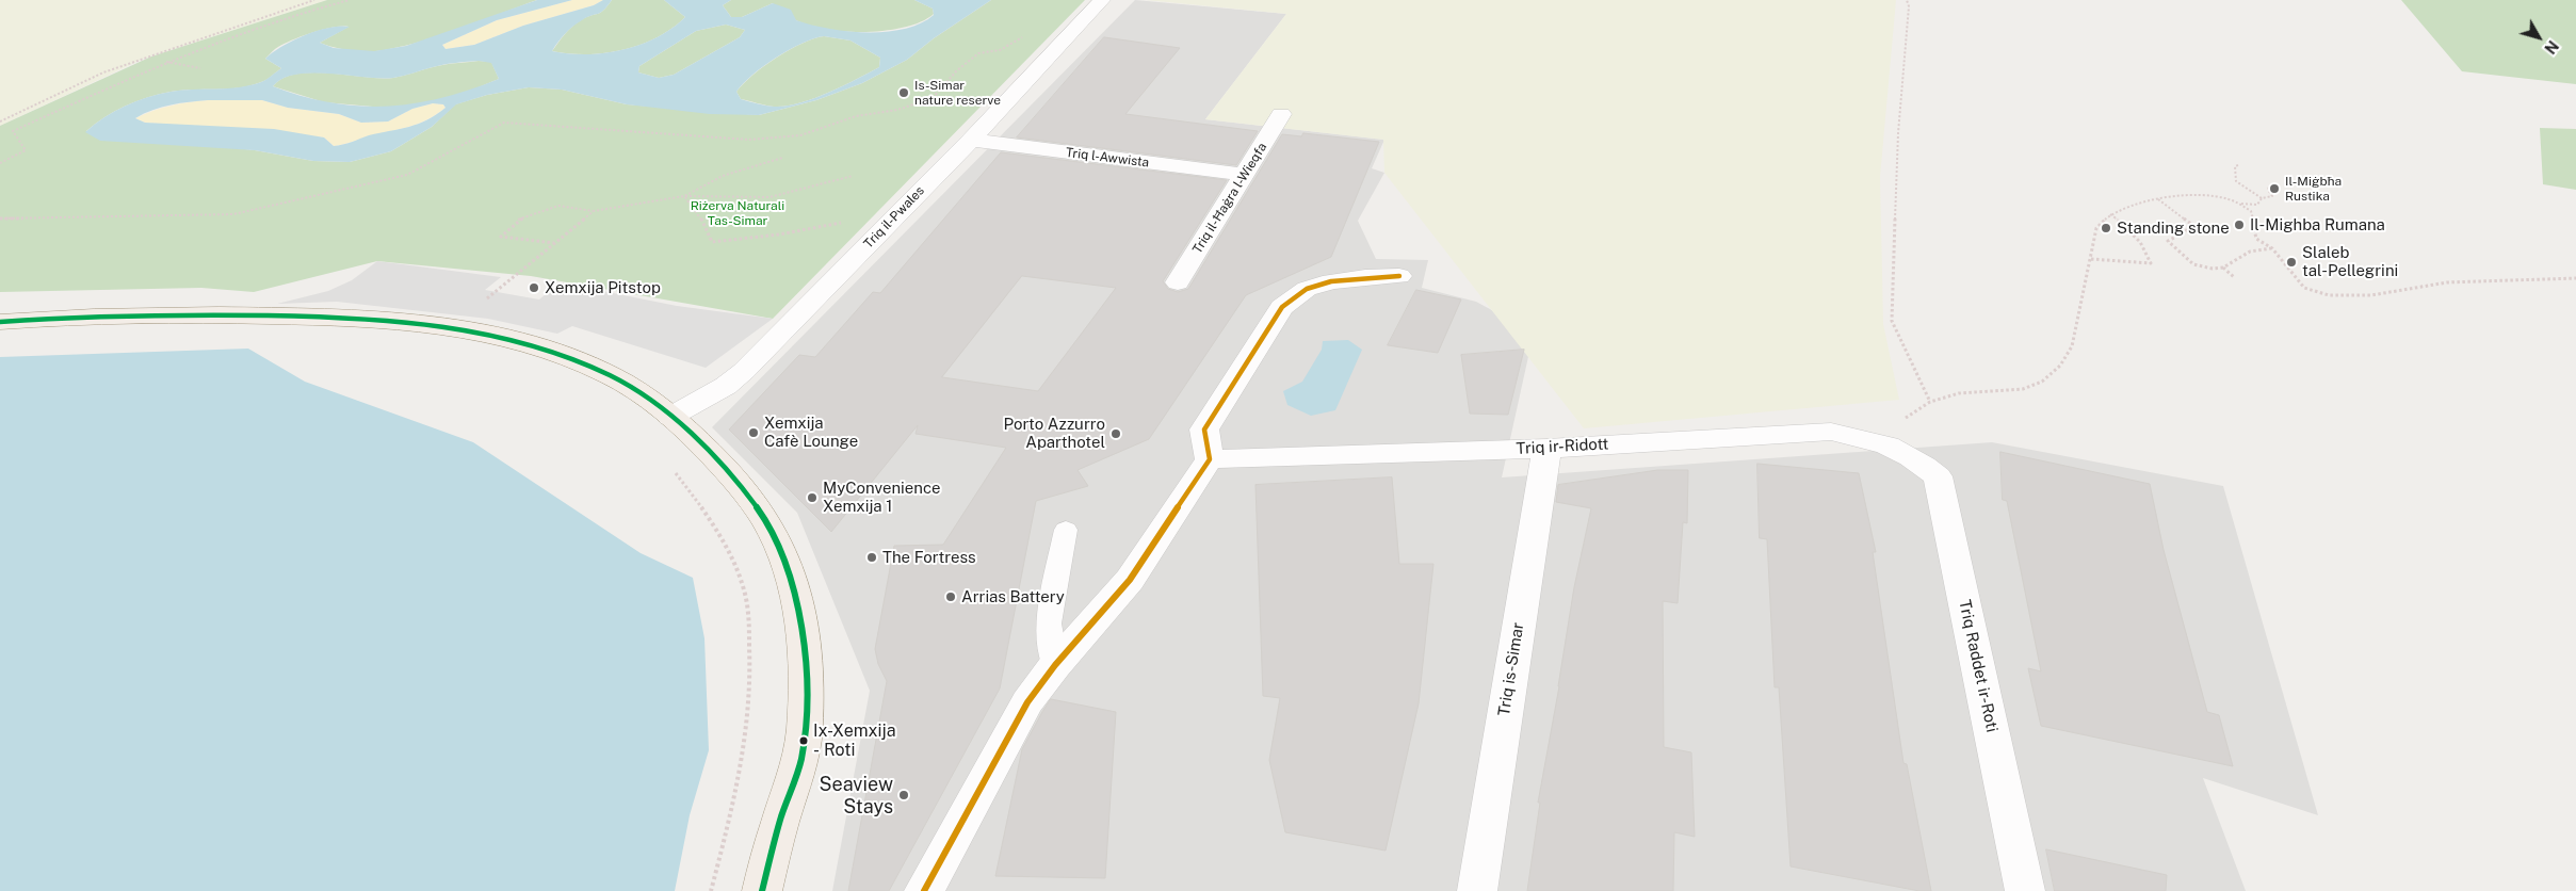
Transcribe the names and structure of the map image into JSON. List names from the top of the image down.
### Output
{
  "streets": {
    "street": [
      "Triq l-Awwista",
      "Triq il-Ħaġra l-Wieqfa",
      "Triq il-Pwales",
      "Triq ir-Ridott",
      "Triq Raddet ir-Roti",
      "Triq is-Simar"
    ]
  },
  "crossings": [
    ["Triq l-Awwista", "Triq il-Ħaġra l-Wieqfa"],
    ["Triq l-Awwista", "Triq il-Pwales"],
    ["Triq ir-Ridott", "Triq Raddet ir-Roti"],
    ["Triq ir-Ridott", "Triq is-Simar"]
  ],
  "parks": ["Riżerva Naturali Tas-Simar"],
  "places": [
    "Is-Simar nature reserve",
    "Il-Miġbħa Rustika",
    "Il-Mighba Rumana",
    "Standing stone",
    "Slaleb tal-Pellegrini",
    "Xemxija Pitstop",
    "Xemxija Cafè Lounge",
    "Porto Azzurro Aparthotel",
    "MyConvenience Xemxija 1",
    "The Fortress",
    "Arrias Battery",
    "Ix-Xemxija - Roti",
    "Seaview Stays"
  ],
  "north": "bottom right"
}
